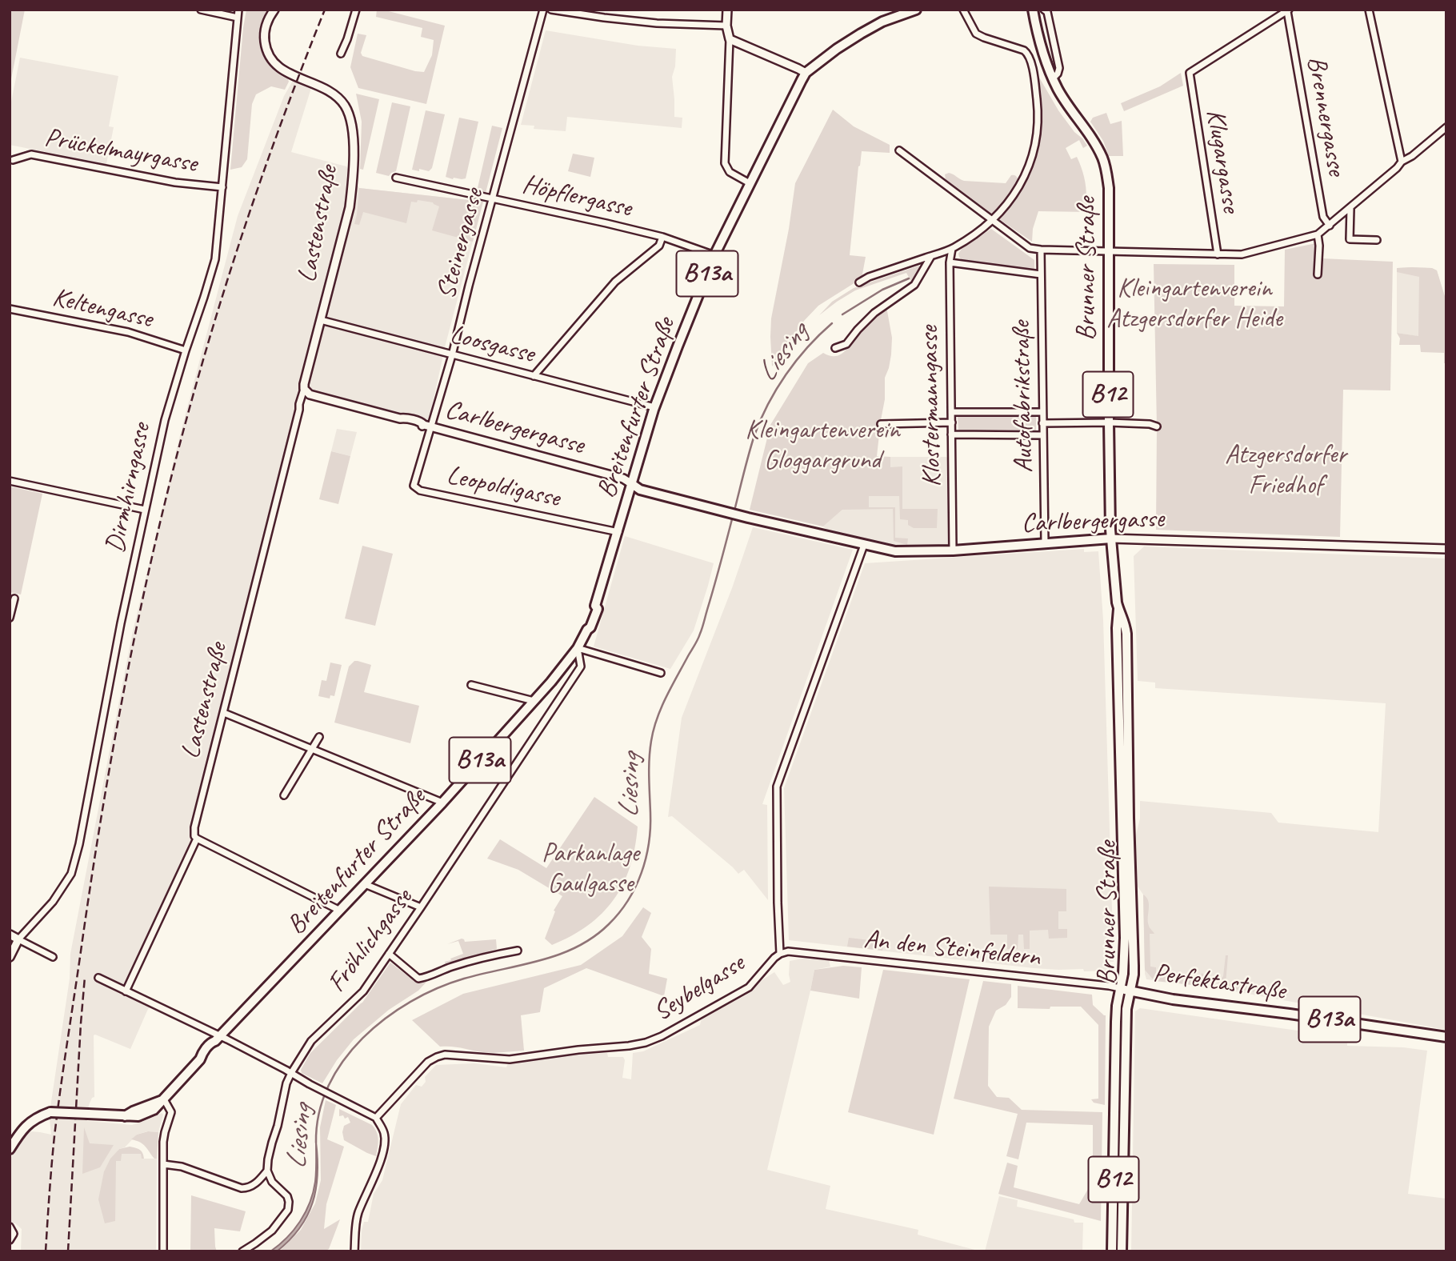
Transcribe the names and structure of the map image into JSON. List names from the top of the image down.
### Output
{
  "streets": {
    "main road": [
      "Brunner Straße",
      "B13a",
      "B12",
      "Breitenfurter Straße",
      "Carlbergergasse",
      "Perfektastraße"
    ],
    "street": [
      "Brennergasse",
      "Prückelmayrgasse",
      "Klugargasse",
      "Höpflergasse",
      "Lastenstraße",
      "Steinergasse",
      "Keltengasse",
      "Loosgasse",
      "Autofabrikstraße",
      "Klostermanngasse",
      "Leopoldigasse",
      "Dirmhirngasse",
      "Fröhlichgasse",
      "An den Steinfeldern",
      "Seybelgasse"
    ]
  },
  "crossings": [
    ["Brennergasse", "Klugargasse"],
    ["Prückelmayrgasse", "Dirmhirngasse"],
    ["Höpflergasse", "Steinergasse"],
    ["Höpflergasse", "Breitenfurter Straße"],
    ["Lastenstraße", "Loosgasse"],
    ["Lastenstraße", "Carlbergergasse"],
    ["Steinergasse", "Loosgasse"],
    ["Steinergasse", "Carlbergergasse"],
    ["Steinergasse", "Leopoldigasse"],
    ["Brunner Straße", "Carlbergergasse"],
    ["Brunner Straße", "An den Steinfeldern"],
    ["Brunner Straße", "Perfektastraße"],
    ["Keltengasse", "Dirmhirngasse"],
    ["Loosgasse", "Breitenfurter Straße"],
    ["Autofabrikstraße", "Carlbergergasse"],
    ["Klostermanngasse", "Carlbergergasse"],
    ["Breitenfurter Straße", "Carlbergergasse"],
    ["Breitenfurter Straße", "Leopoldigasse"],
    ["Breitenfurter Straße", "Fröhlichgasse"],
    ["Carlbergergasse", "Seybelgasse"],
    ["An den Steinfeldern", "Perfektastraße"],
    ["An den Steinfeldern", "Seybelgasse"]
  ],
  "water": ["Liesing"],
  "parks": [
    "Kleingartenverein Atzgersdorfer Heide",
    "Kleingartenverein Gloggargrund",
    "Atzgersdorfer Friedhof",
    "Parkanlage Gaulgasse"
  ]
}
